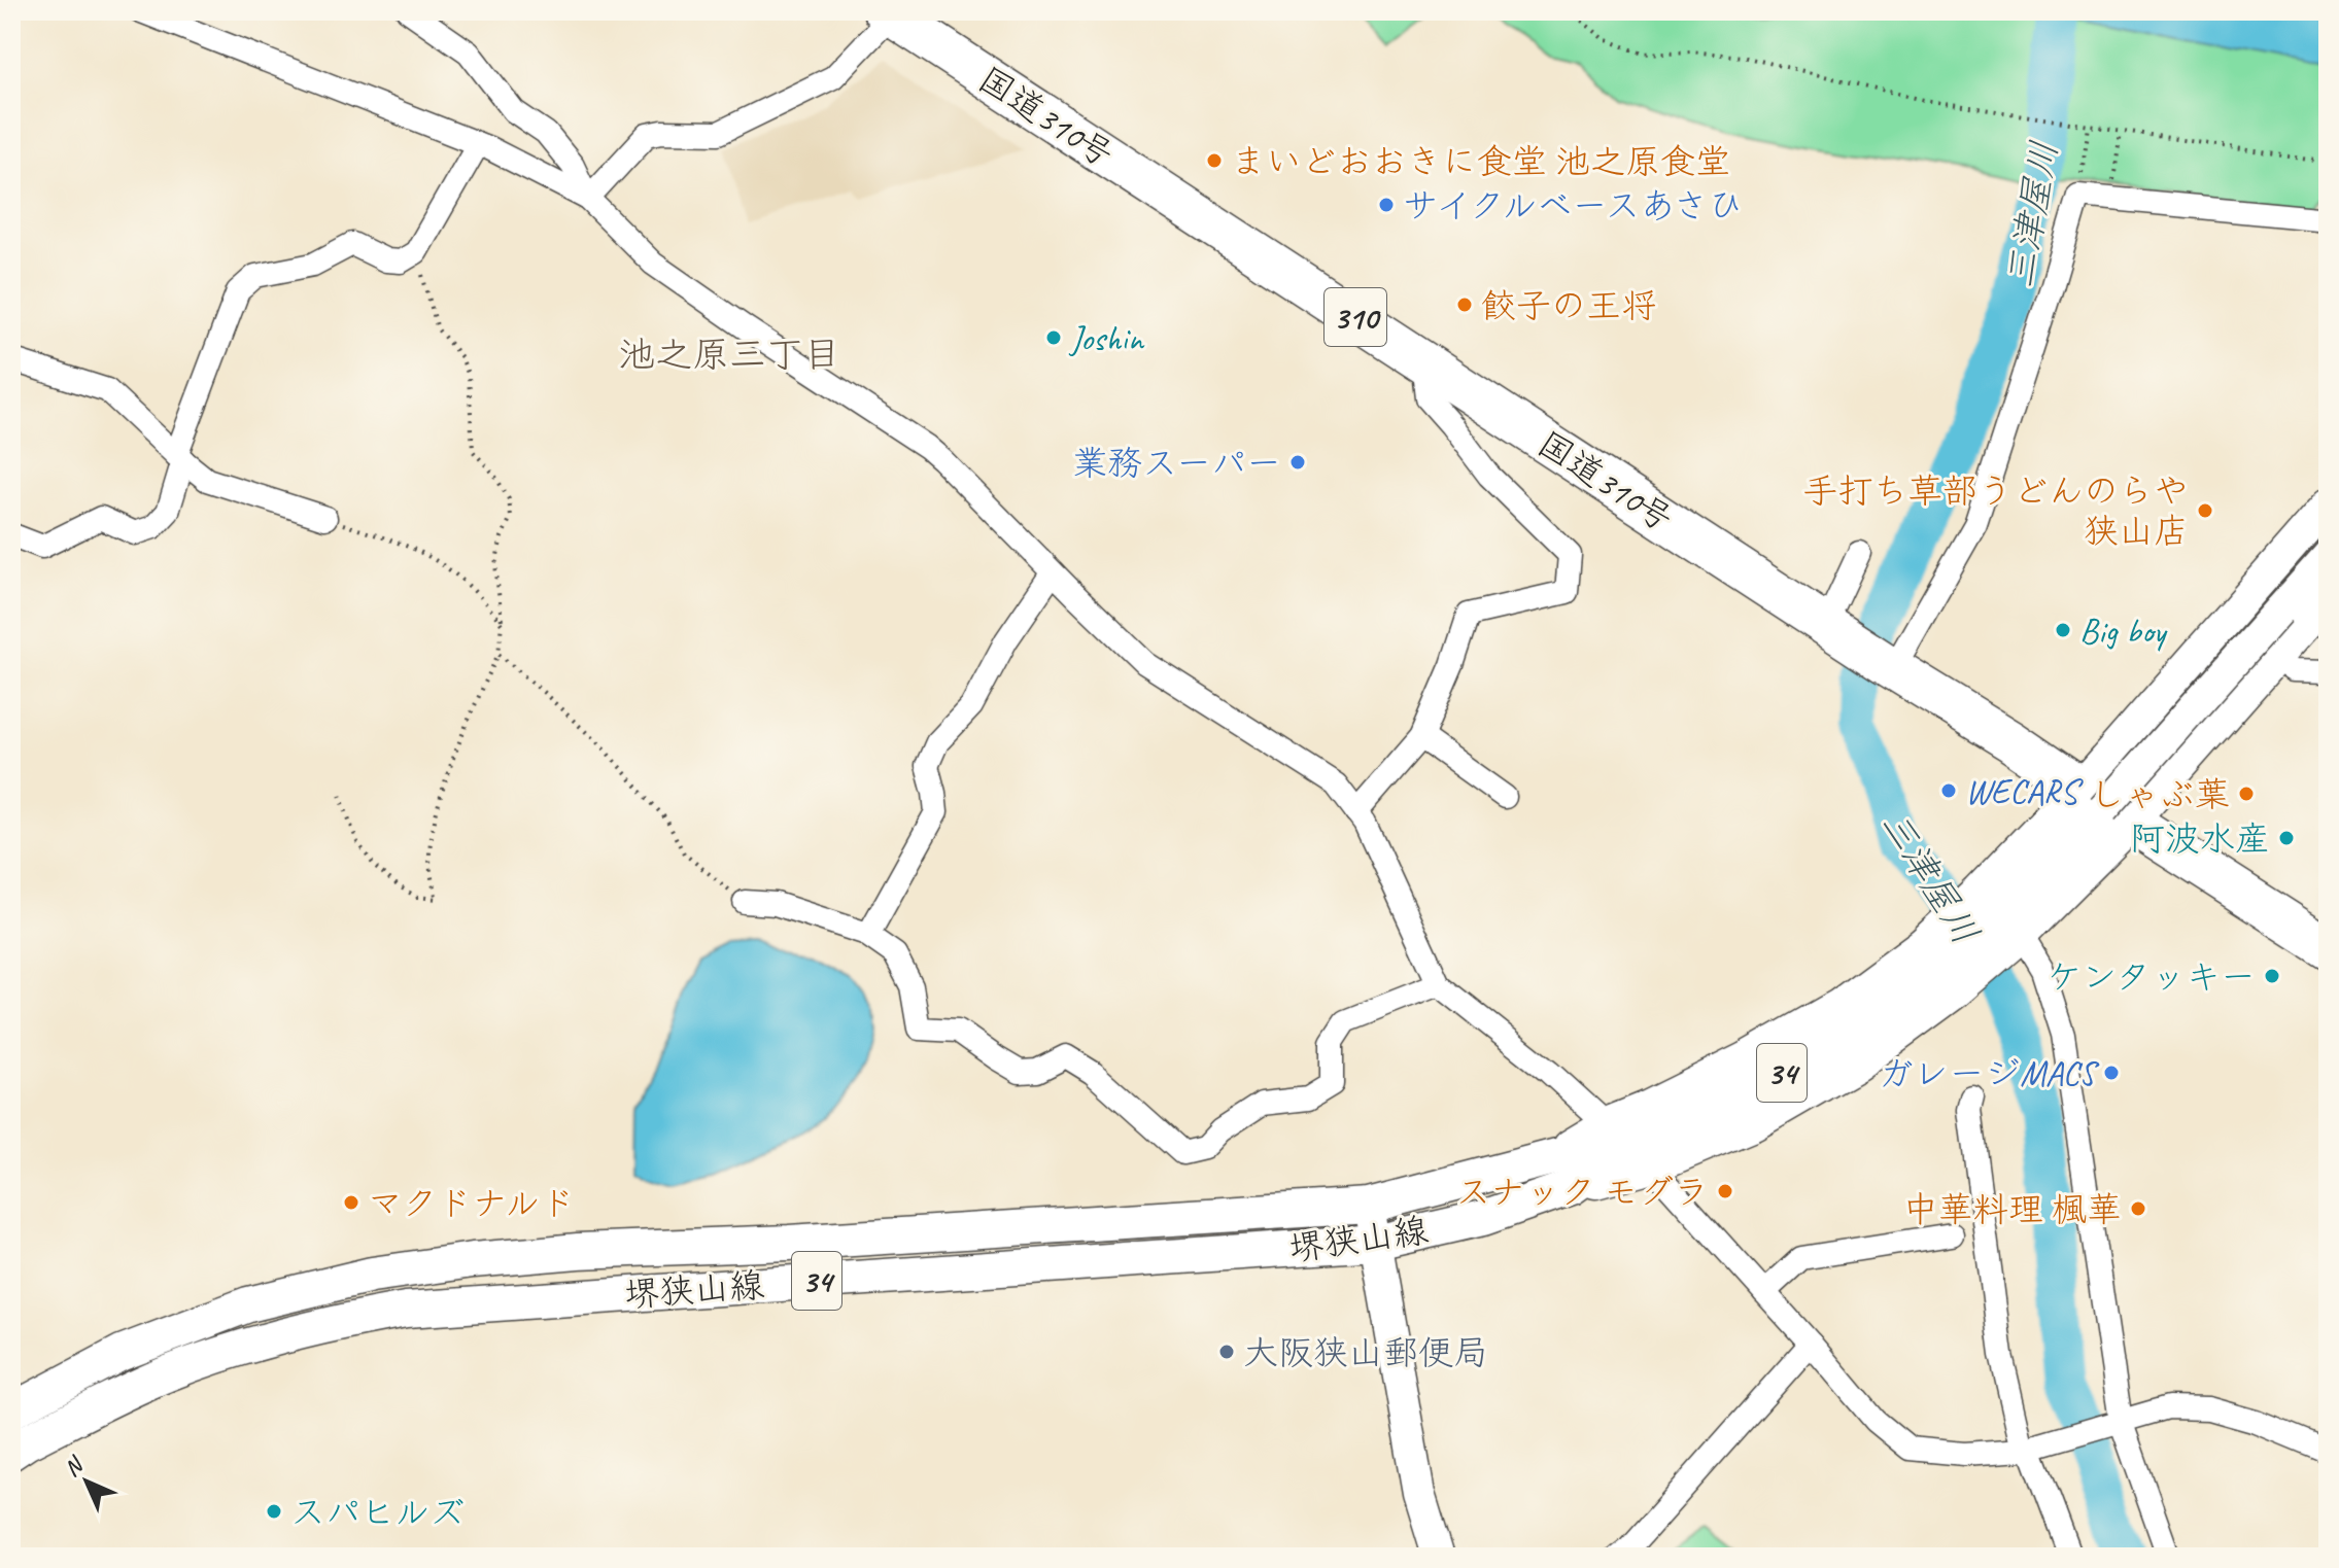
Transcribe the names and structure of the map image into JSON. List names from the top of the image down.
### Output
{
  "streets": {
    "highway": ["国道310号", "310"],
    "main road": ["34", "堺狭山線"]
  },
  "crossings": [
    ["国道310号", "堺狭山線"]
  ],
  "districts": ["池之原三丁目"],
  "water": ["三津屋川"],
  "places": [
    "まいどおおきに食堂 池之原食堂",
    "サイクルベースあさひ",
    "餃子の王将",
    "Joshin",
    "業務スーパー",
    "手打ち草部うどんのらや 狭山店",
    "Big boy",
    "WECARS",
    "しゃぶ葉",
    "阿波水産",
    "ケンタッキー",
    "ガレージMACS",
    "スナック モグラ",
    "マクドナルド",
    "中華料理 楓華",
    "大阪狭山郵便局",
    "スパヒルズ"
  ],
  "north": "top left"
}
